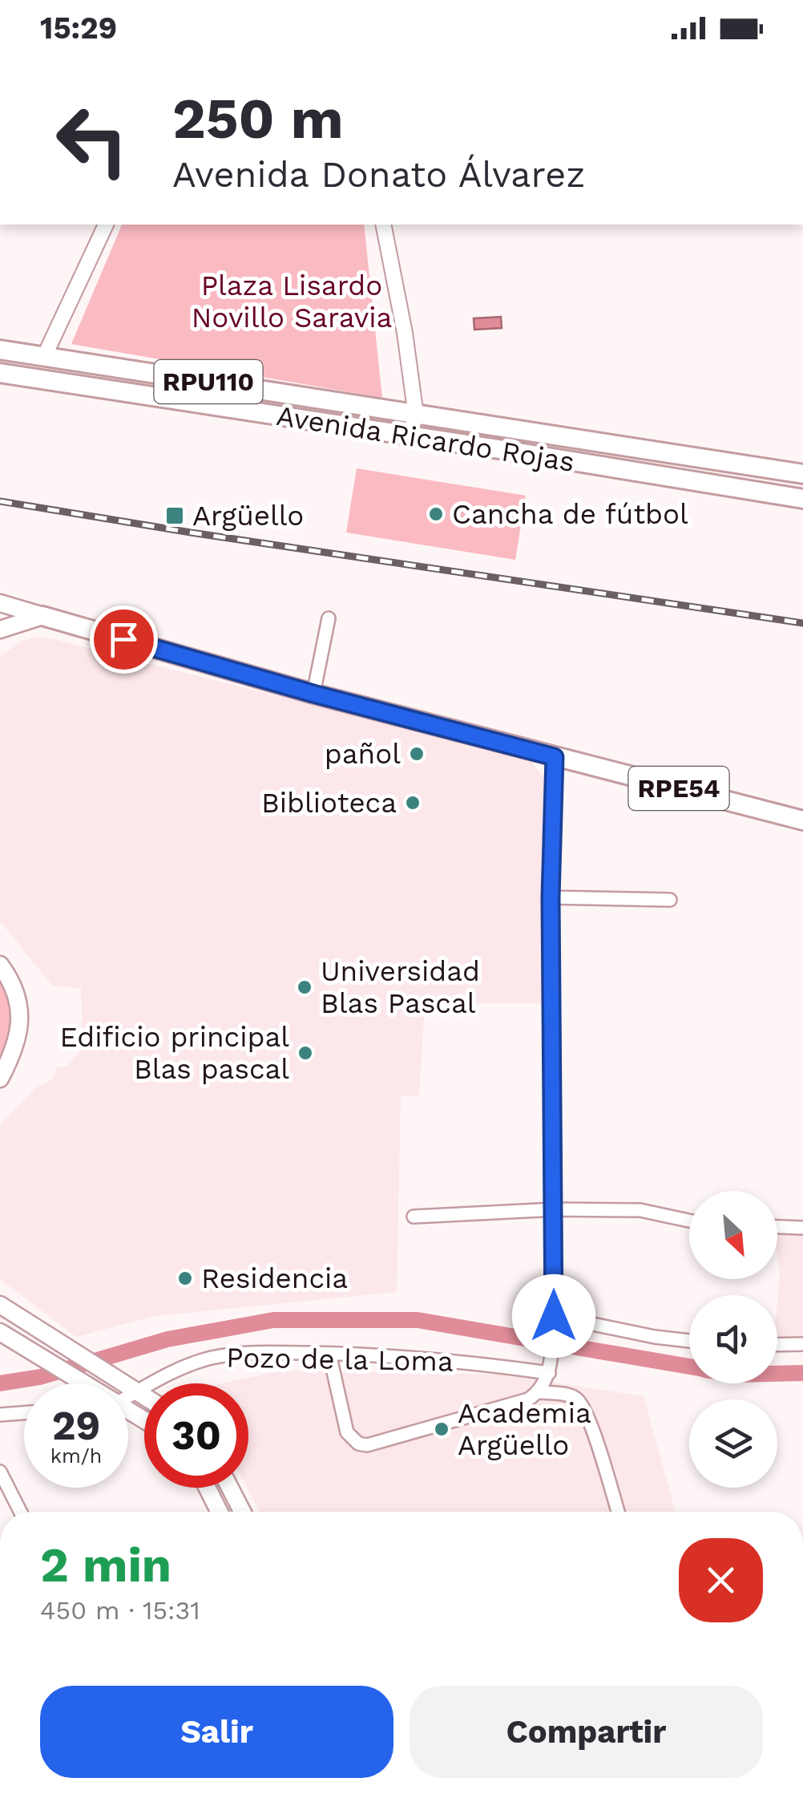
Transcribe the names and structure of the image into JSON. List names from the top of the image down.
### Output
{
  "streets": {
    "main road": ["RPU110", "Avenida Ricardo Rojas", "RPE54"],
    "street": ["Pozo de la Loma"]
  },
  "parks": ["Plaza Lisardo Novillo Saravia"],
  "places": {
    "other": [
      "Cancha de fútbol",
      "pañol",
      "Biblioteca",
      "Universidad Blas Pascal",
      "Edificio principal Blas pascal",
      "Residencia",
      "Academia Argüello"
    ],
    "transit": ["Argüello"]
  },
  "north": "bottom right",
  "page": {
    "status": "15:29",
    "turn": ["250 m", "Avenida Donato Álvarez"],
    "speed": "29 km/h",
    "limit": "30",
    "heading": ["2 min", "450 m · 15:31"],
    "buttons": ["Salir", "Compartir"]
  }
}
